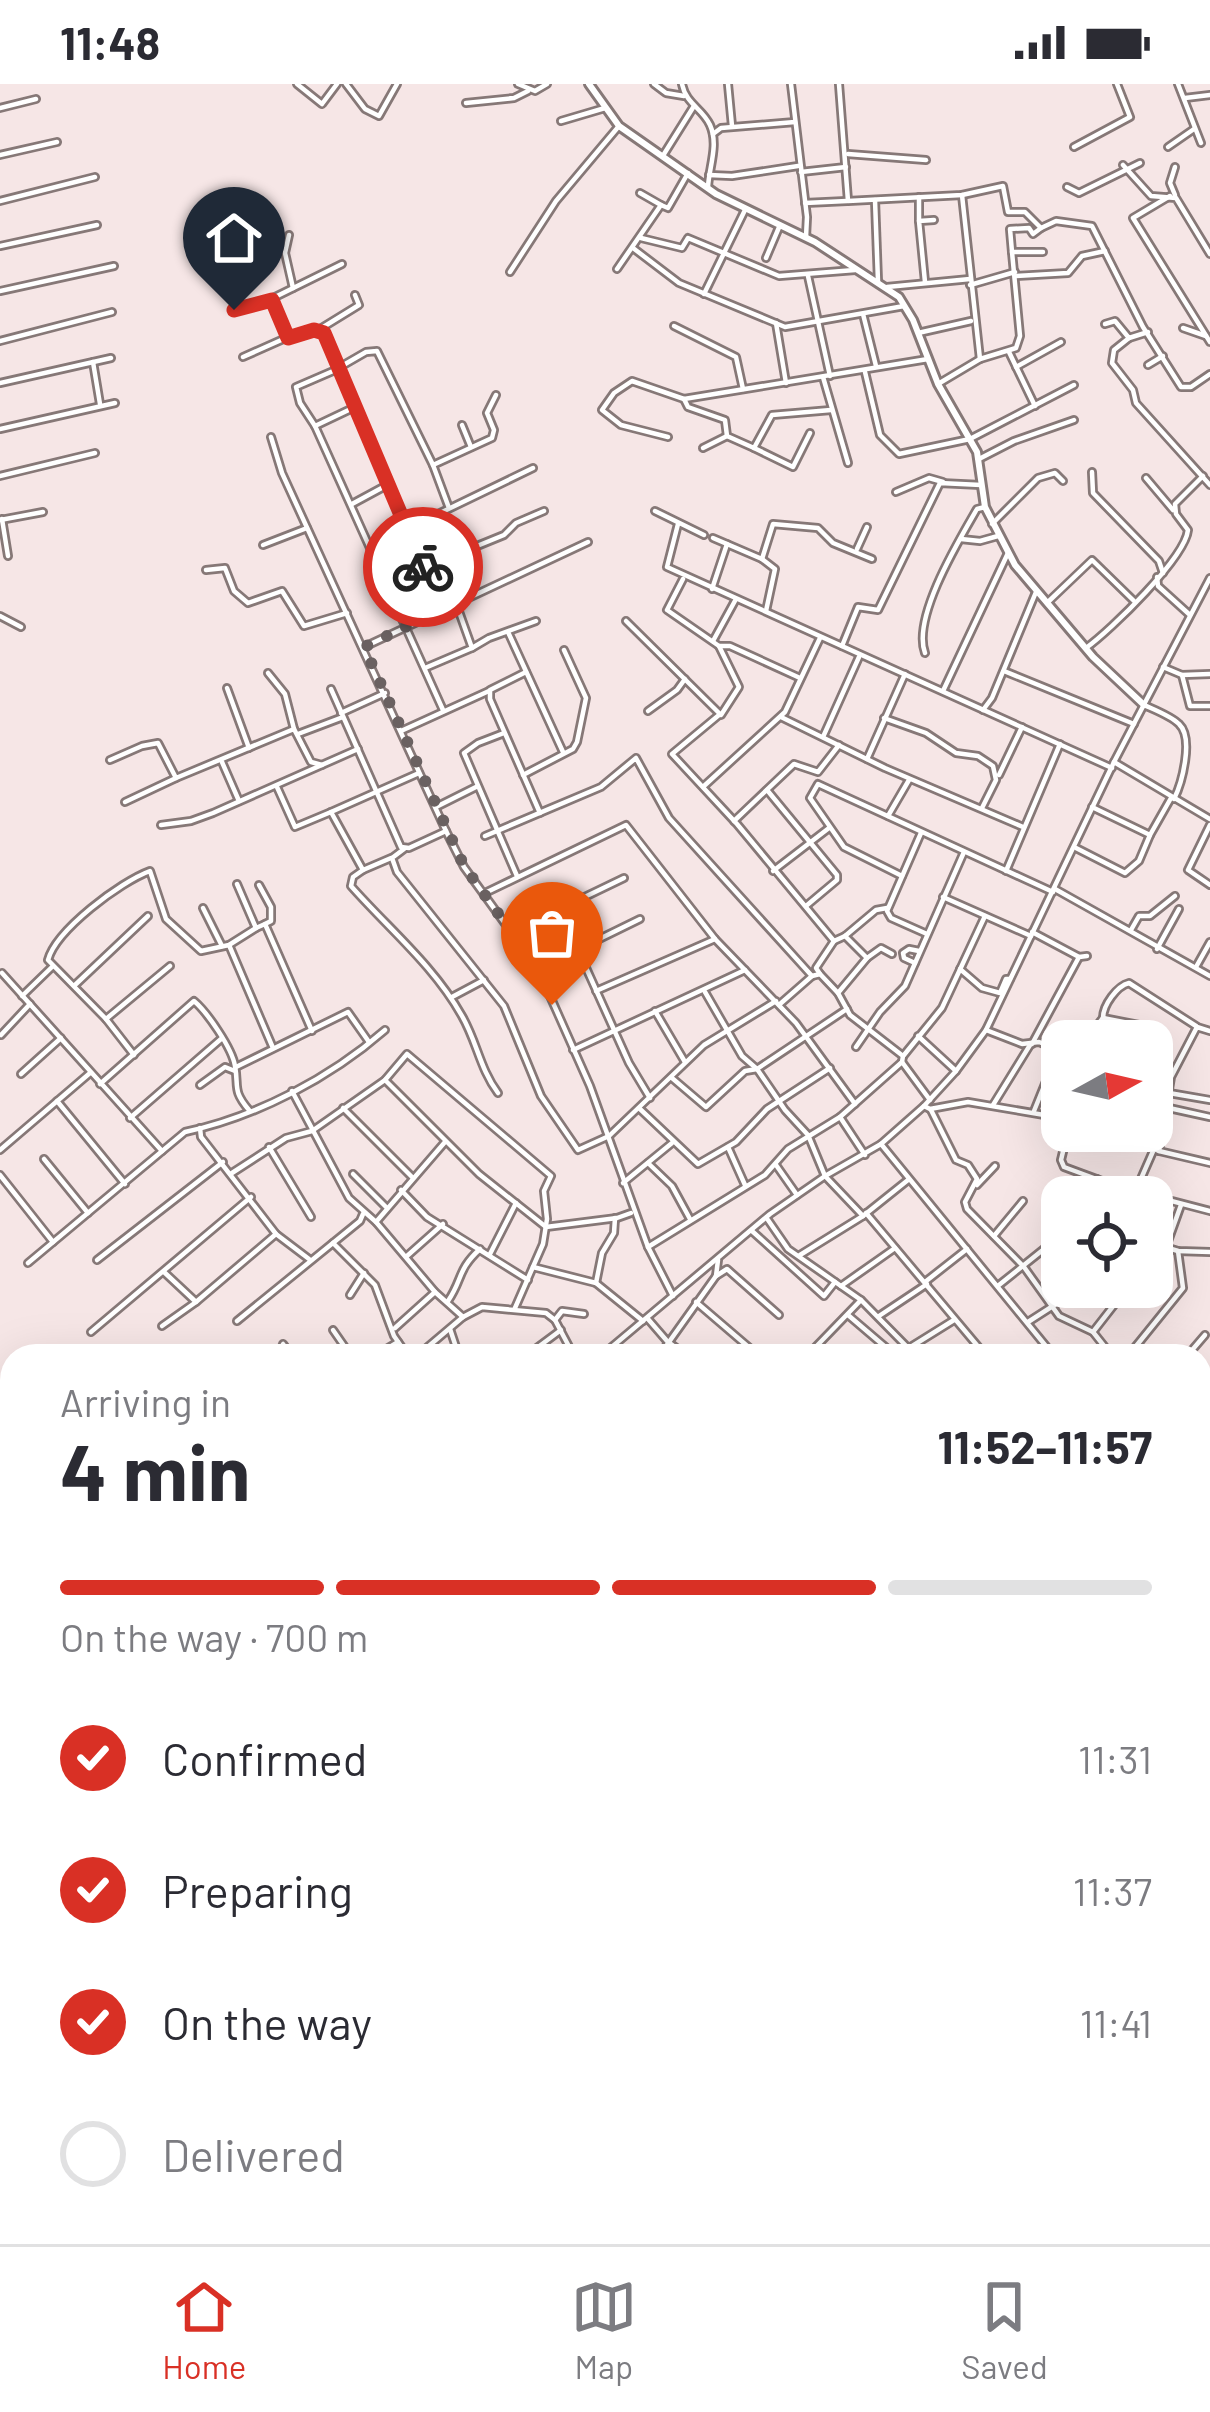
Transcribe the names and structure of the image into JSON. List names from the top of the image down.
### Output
{
  "north": "right",
  "page": {
    "status": "11:48",
    "heading": ["4 min", "Arriving in", "11:52–11:57"],
    "bar": "On the way · 700 m",
    "list": [
      ["Confirmed", "11:31"],
      ["Preparing", "11:37"],
      ["On the way", "11:41"],
      "Delivered"
    ],
    "tabs": ["Home", "Map", "Saved"]
  }
}
